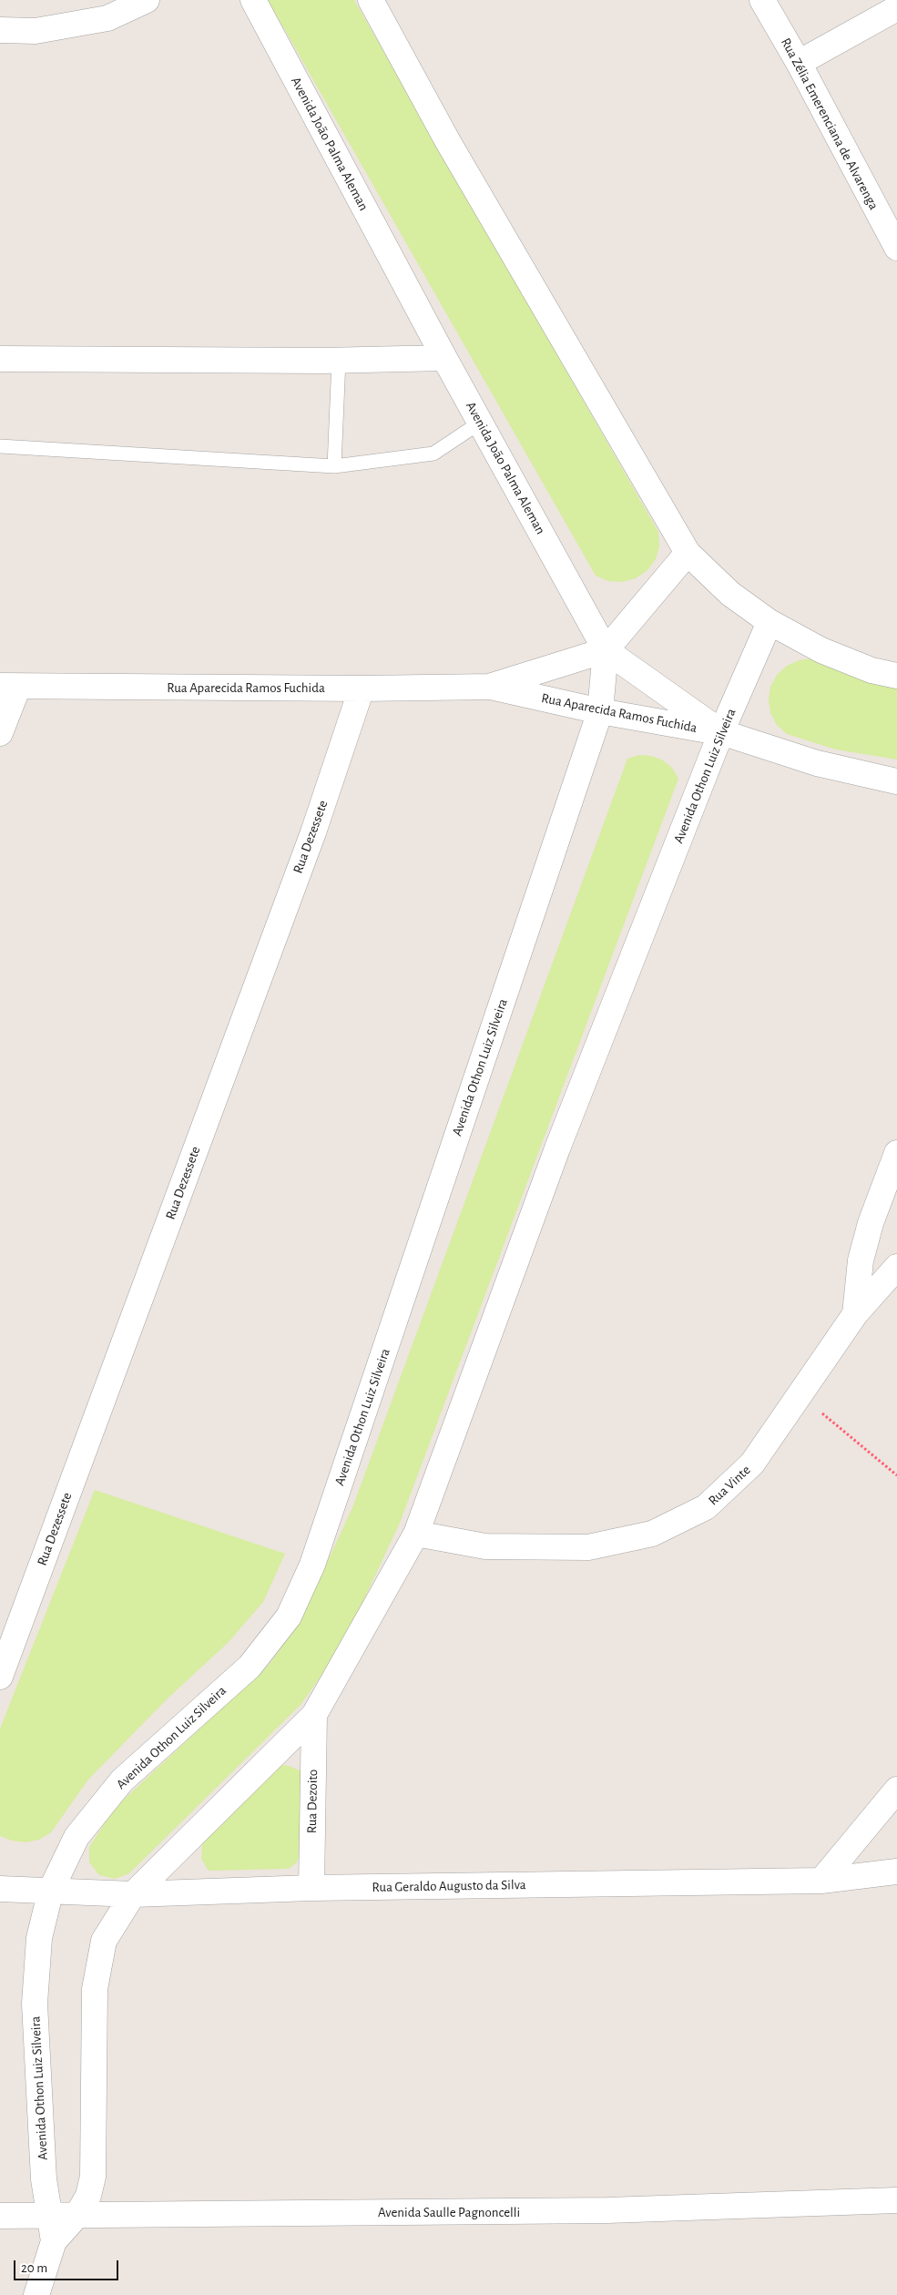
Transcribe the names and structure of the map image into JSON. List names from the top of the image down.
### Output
{
  "streets": {
    "street": [
      "Rua Zélia Emerenciana de Alvarenga",
      "Avenida João Palma Aleman",
      "Rua Aparecida Ramos Fuchida",
      "Avenida Othon Luiz Silveira",
      "Rua Dezessete",
      "Rua Vinte",
      "Rua Dezoito",
      "Rua Geraldo Augusto da Silva",
      "Avenida Saulle Pagnoncelli"
    ]
  },
  "crossings": [
    ["Avenida João Palma Aleman", "Rua Aparecida Ramos Fuchida"],
    ["Avenida João Palma Aleman", "Avenida Othon Luiz Silveira"],
    ["Rua Aparecida Ramos Fuchida", "Avenida Othon Luiz Silveira"],
    ["Rua Aparecida Ramos Fuchida", "Rua Dezessete"],
    ["Avenida Othon Luiz Silveira", "Rua Vinte"],
    ["Avenida Othon Luiz Silveira", "Rua Dezoito"],
    ["Avenida Othon Luiz Silveira", "Rua Geraldo Augusto da Silva"],
    ["Avenida Othon Luiz Silveira", "Avenida Saulle Pagnoncelli"],
    ["Rua Dezoito", "Rua Geraldo Augusto da Silva"]
  ],
  "scale_bar": "20 m"
}
